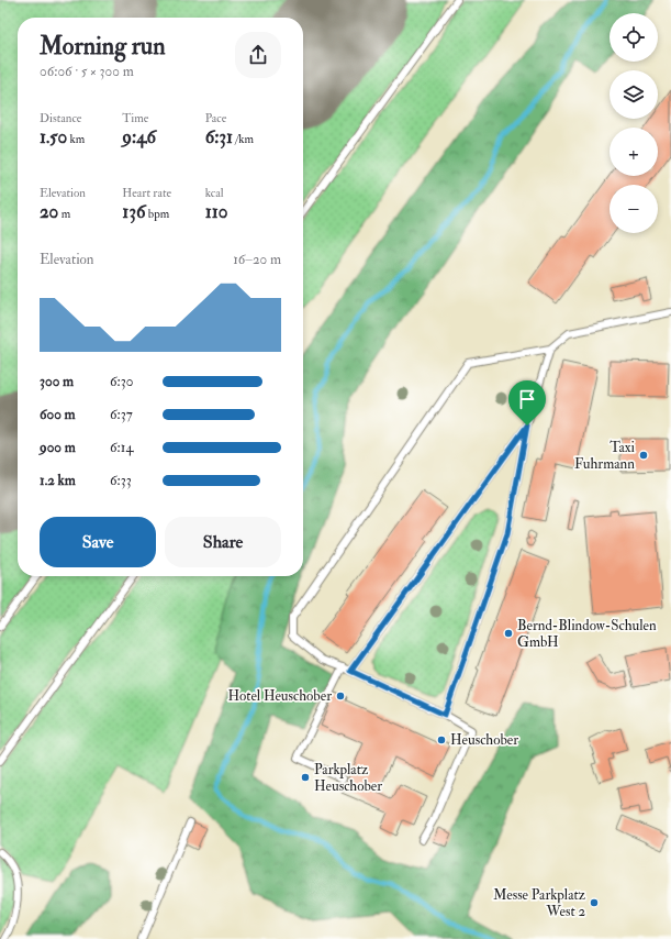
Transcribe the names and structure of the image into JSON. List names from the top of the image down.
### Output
{
  "places": [
    "Taxi Fuhrmann",
    "Bernd-Blindow-Schulen GmbH",
    "Hotel Heuschober",
    "Heuschober",
    "Parkplatz Heuschober",
    "Messe Parkplatz West 2"
  ],
  "page": {
    "map_buttons": ["+", "−"],
    "heading": ["Morning run", "06:06 · 5 × 300 m"],
    "stats": [
      ["Distance", "1.50 km"],
      ["Time", "9:46"],
      ["Pace", "6:31 /km"],
      ["Elevation", "20 m"],
      ["Heart rate", "136 bpm"],
      ["kcal", "110"]
    ],
    "chart": ["Elevation", "16–20 m"],
    "list": [
      {
        "name": "300 m",
        "note": "6:30"
      },
      {
        "name": "600 m",
        "note": "6:37"
      },
      {
        "name": "900 m",
        "note": "6:14"
      },
      {
        "name": "1.2 km",
        "note": "6:33"
      }
    ],
    "buttons": ["Save", "Share"]
  }
}
